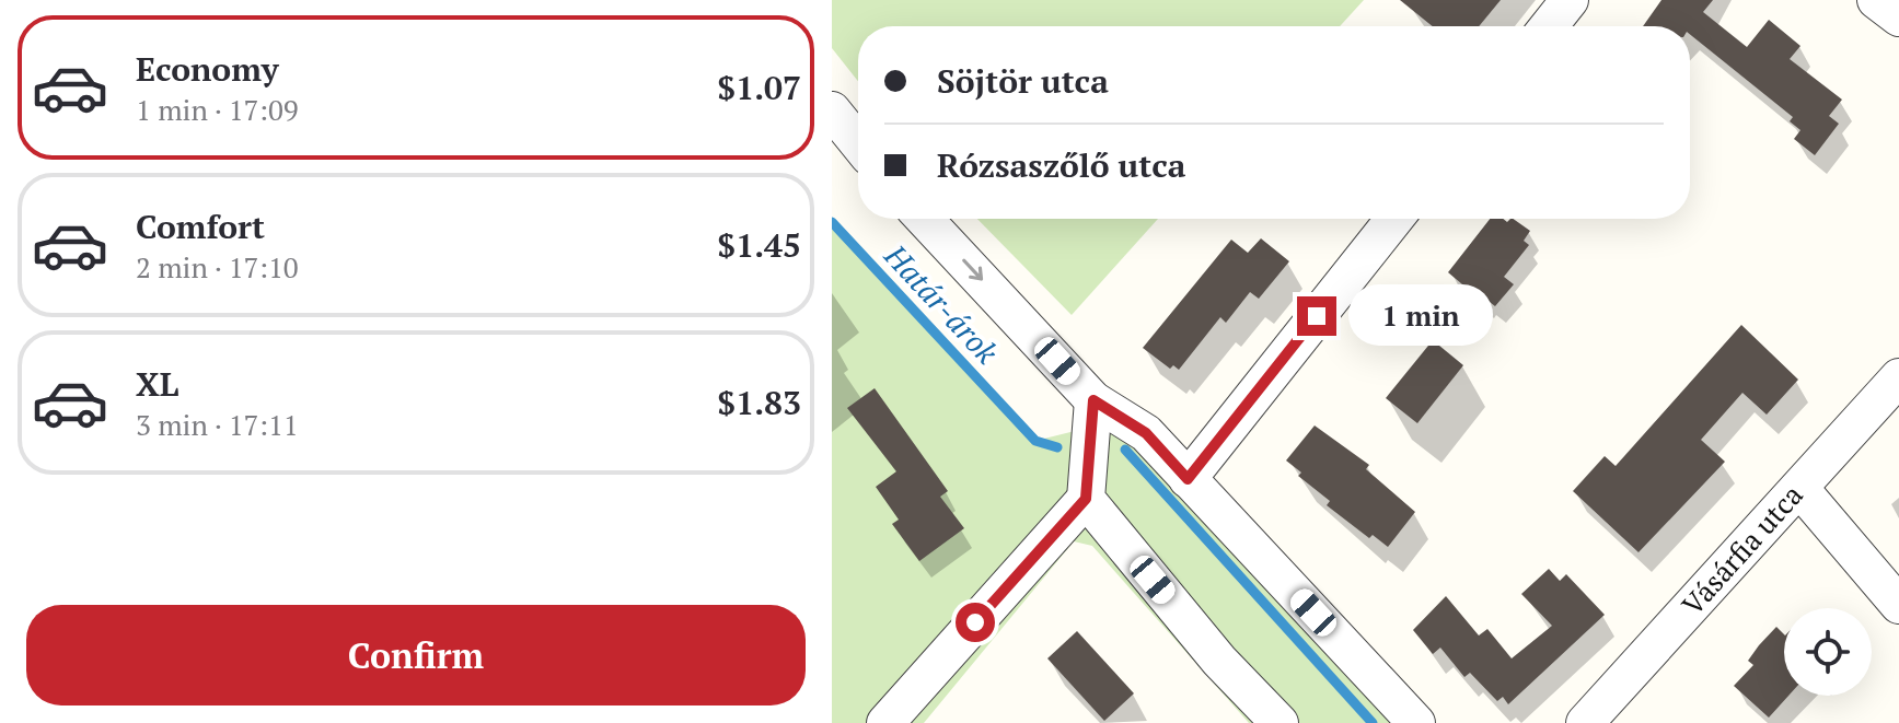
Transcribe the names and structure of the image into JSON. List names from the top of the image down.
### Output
{
  "streets": {
    "street": ["Vásárfia utca"]
  },
  "water": ["Határ-árok"],
  "page": {
    "list": [
      {
        "name": "Economy",
        "note": "1 min · 17:09",
        "value": "$1.07"
      },
      {
        "name": "Comfort",
        "note": "2 min · 17:10",
        "value": "$1.45"
      },
      {
        "name": "XL",
        "note": "3 min · 17:11",
        "value": "$1.83"
      }
    ],
    "banner": ["Söjtör utca", "Rózsaszőlő utca"],
    "bubble": "1 min",
    "buttons": "Confirm"
  }
}
